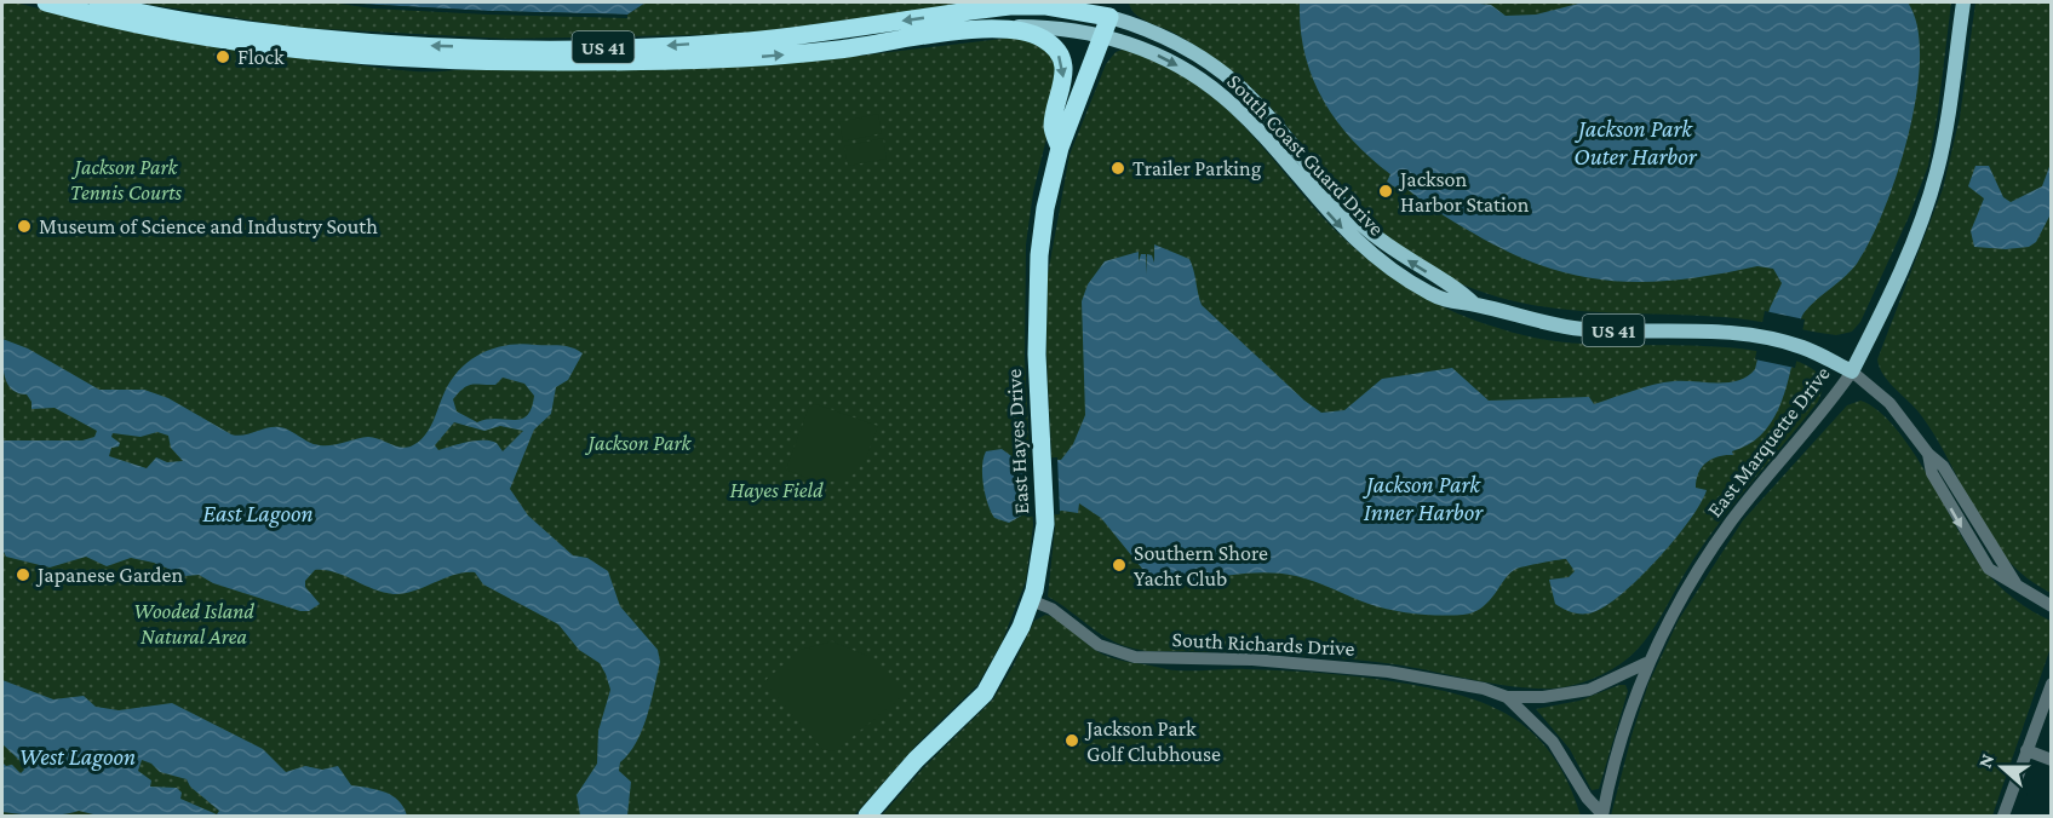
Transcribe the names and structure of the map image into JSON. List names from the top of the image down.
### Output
{
  "streets": {
    "highway": ["US 41", "East Hayes Drive"],
    "main road": ["South Coast Guard Drive", "East Marquette Drive"],
    "street": ["South Richards Drive"]
  },
  "crossings": [
    ["US 41", "South Coast Guard Drive"],
    ["US 41", "East Hayes Drive"],
    ["South Coast Guard Drive", "East Hayes Drive"],
    ["South Coast Guard Drive", "East Marquette Drive"],
    ["East Hayes Drive", "South Richards Drive"],
    ["East Marquette Drive", "South Richards Drive"]
  ],
  "water": [
    "Jackson Park Outer Harbor",
    "Jackson Park Inner Harbor",
    "East Lagoon",
    "West Lagoon"
  ],
  "parks": [
    "Jackson Park Tennis Courts",
    "Jackson Park",
    "Hayes Field",
    "Wooded Island Natural Area"
  ],
  "places": [
    "Flock",
    "Trailer Parking",
    "Jackson Harbor Station",
    "Museum of Science and Industry South",
    "Southern Shore Yacht Club",
    "Japanese Garden",
    "Jackson Park Golf Clubhouse"
  ],
  "north": "left"
}
